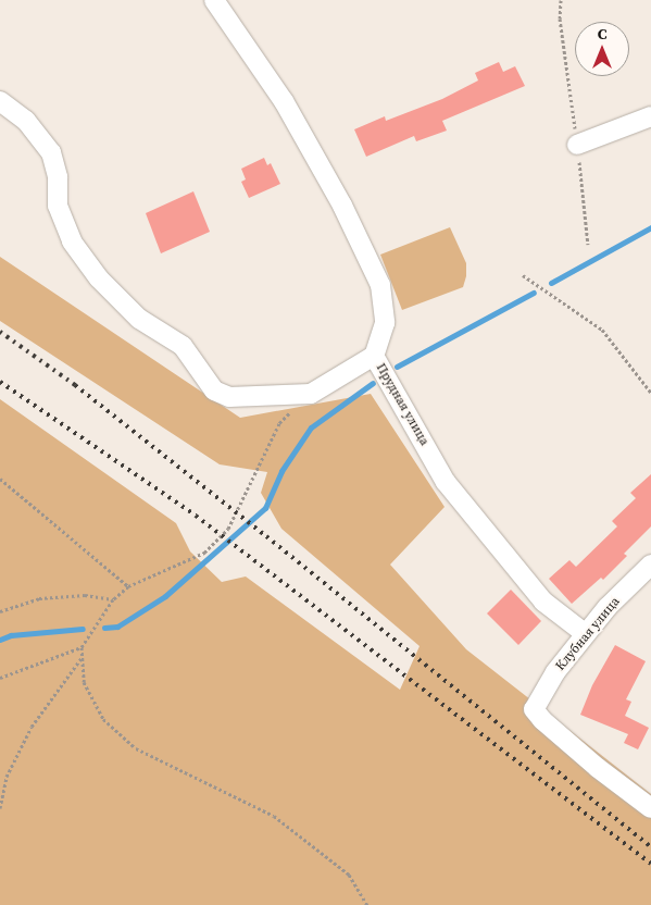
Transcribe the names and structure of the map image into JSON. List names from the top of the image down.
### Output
{
  "streets": {
    "street": ["Прудная улица", "Клубная улица"]
  },
  "crossings": [
    ["Прудная улица", "Клубная улица"]
  ],
  "north": "top"
}
